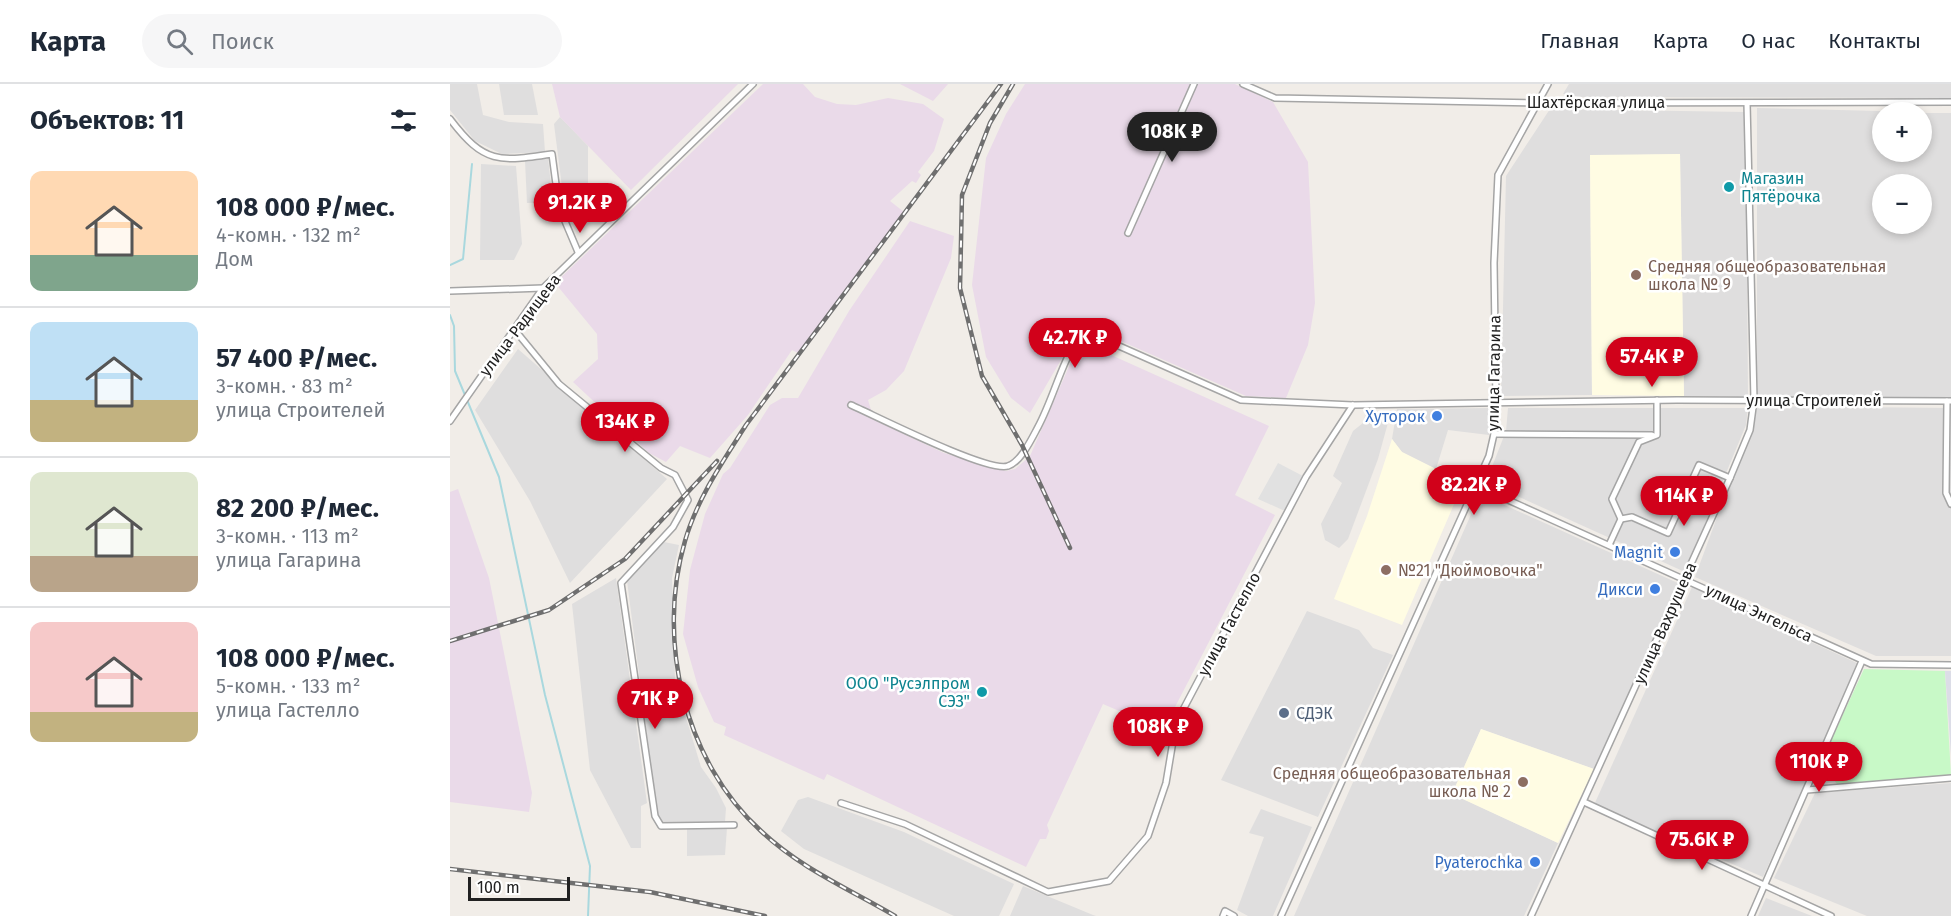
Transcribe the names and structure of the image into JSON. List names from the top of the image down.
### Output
{
  "streets": {
    "street": [
      "Шахтёрская улица",
      "улица Радищева",
      "улица Гагарина",
      "улица Строителей",
      "улица Энгельса",
      "улица Вахрушева",
      "улица Гастелло"
    ]
  },
  "crossings": [
    ["Шахтёрская улица", "улица Гагарина"],
    ["Шахтёрская улица", "улица Вахрушева"],
    ["улица Гагарина", "улица Строителей"],
    ["улица Гагарина", "улица Энгельса"],
    ["улица Строителей", "улица Вахрушева"],
    ["улица Строителей", "улица Гастелло"],
    ["улица Энгельса", "улица Вахрушева"]
  ],
  "places": [
    "Магазин Пятёрочка",
    "Средняя общеобразовательная школа № 9",
    "Хуторок",
    "Magnit",
    "№21 \"Дюймовочка\"",
    "Дикси",
    "ООО \"Русэлпром СЭЗ\"",
    "СДЭК",
    "Средняя общеобразовательная школа № 2",
    "Pyaterochka"
  ],
  "scale_bar": "100 m",
  "page": {
    "header": "Карта",
    "search": "Поиск",
    "nav": [
      "Главная",
      "Карта",
      "О нас",
      "Контакты"
    ],
    "heading": "Объектов: 11",
    "map_buttons": ["+", "−"],
    "price": [
      "108K ₽",
      "91.2K ₽",
      "42.7K ₽",
      "57.4K ₽",
      "134K ₽",
      "82.2K ₽",
      "114K ₽",
      "71K ₽",
      "108K ₽",
      "110K ₽",
      "75.6K ₽"
    ],
    "list": [
      {
        "name": "108 000 ₽/мес.",
        "note": "4-комн. · 132 m² · Дом"
      },
      {
        "name": "57 400 ₽/мес.",
        "note": "3-комн. · 83 m² · улица Строителей"
      },
      {
        "name": "82 200 ₽/мес.",
        "note": "3-комн. · 113 m² · улица Гагарина"
      },
      {
        "name": "108 000 ₽/мес.",
        "note": "5-комн. · 133 m² · улица Гастелло"
      }
    ],
    "scale": "100 m"
  }
}
